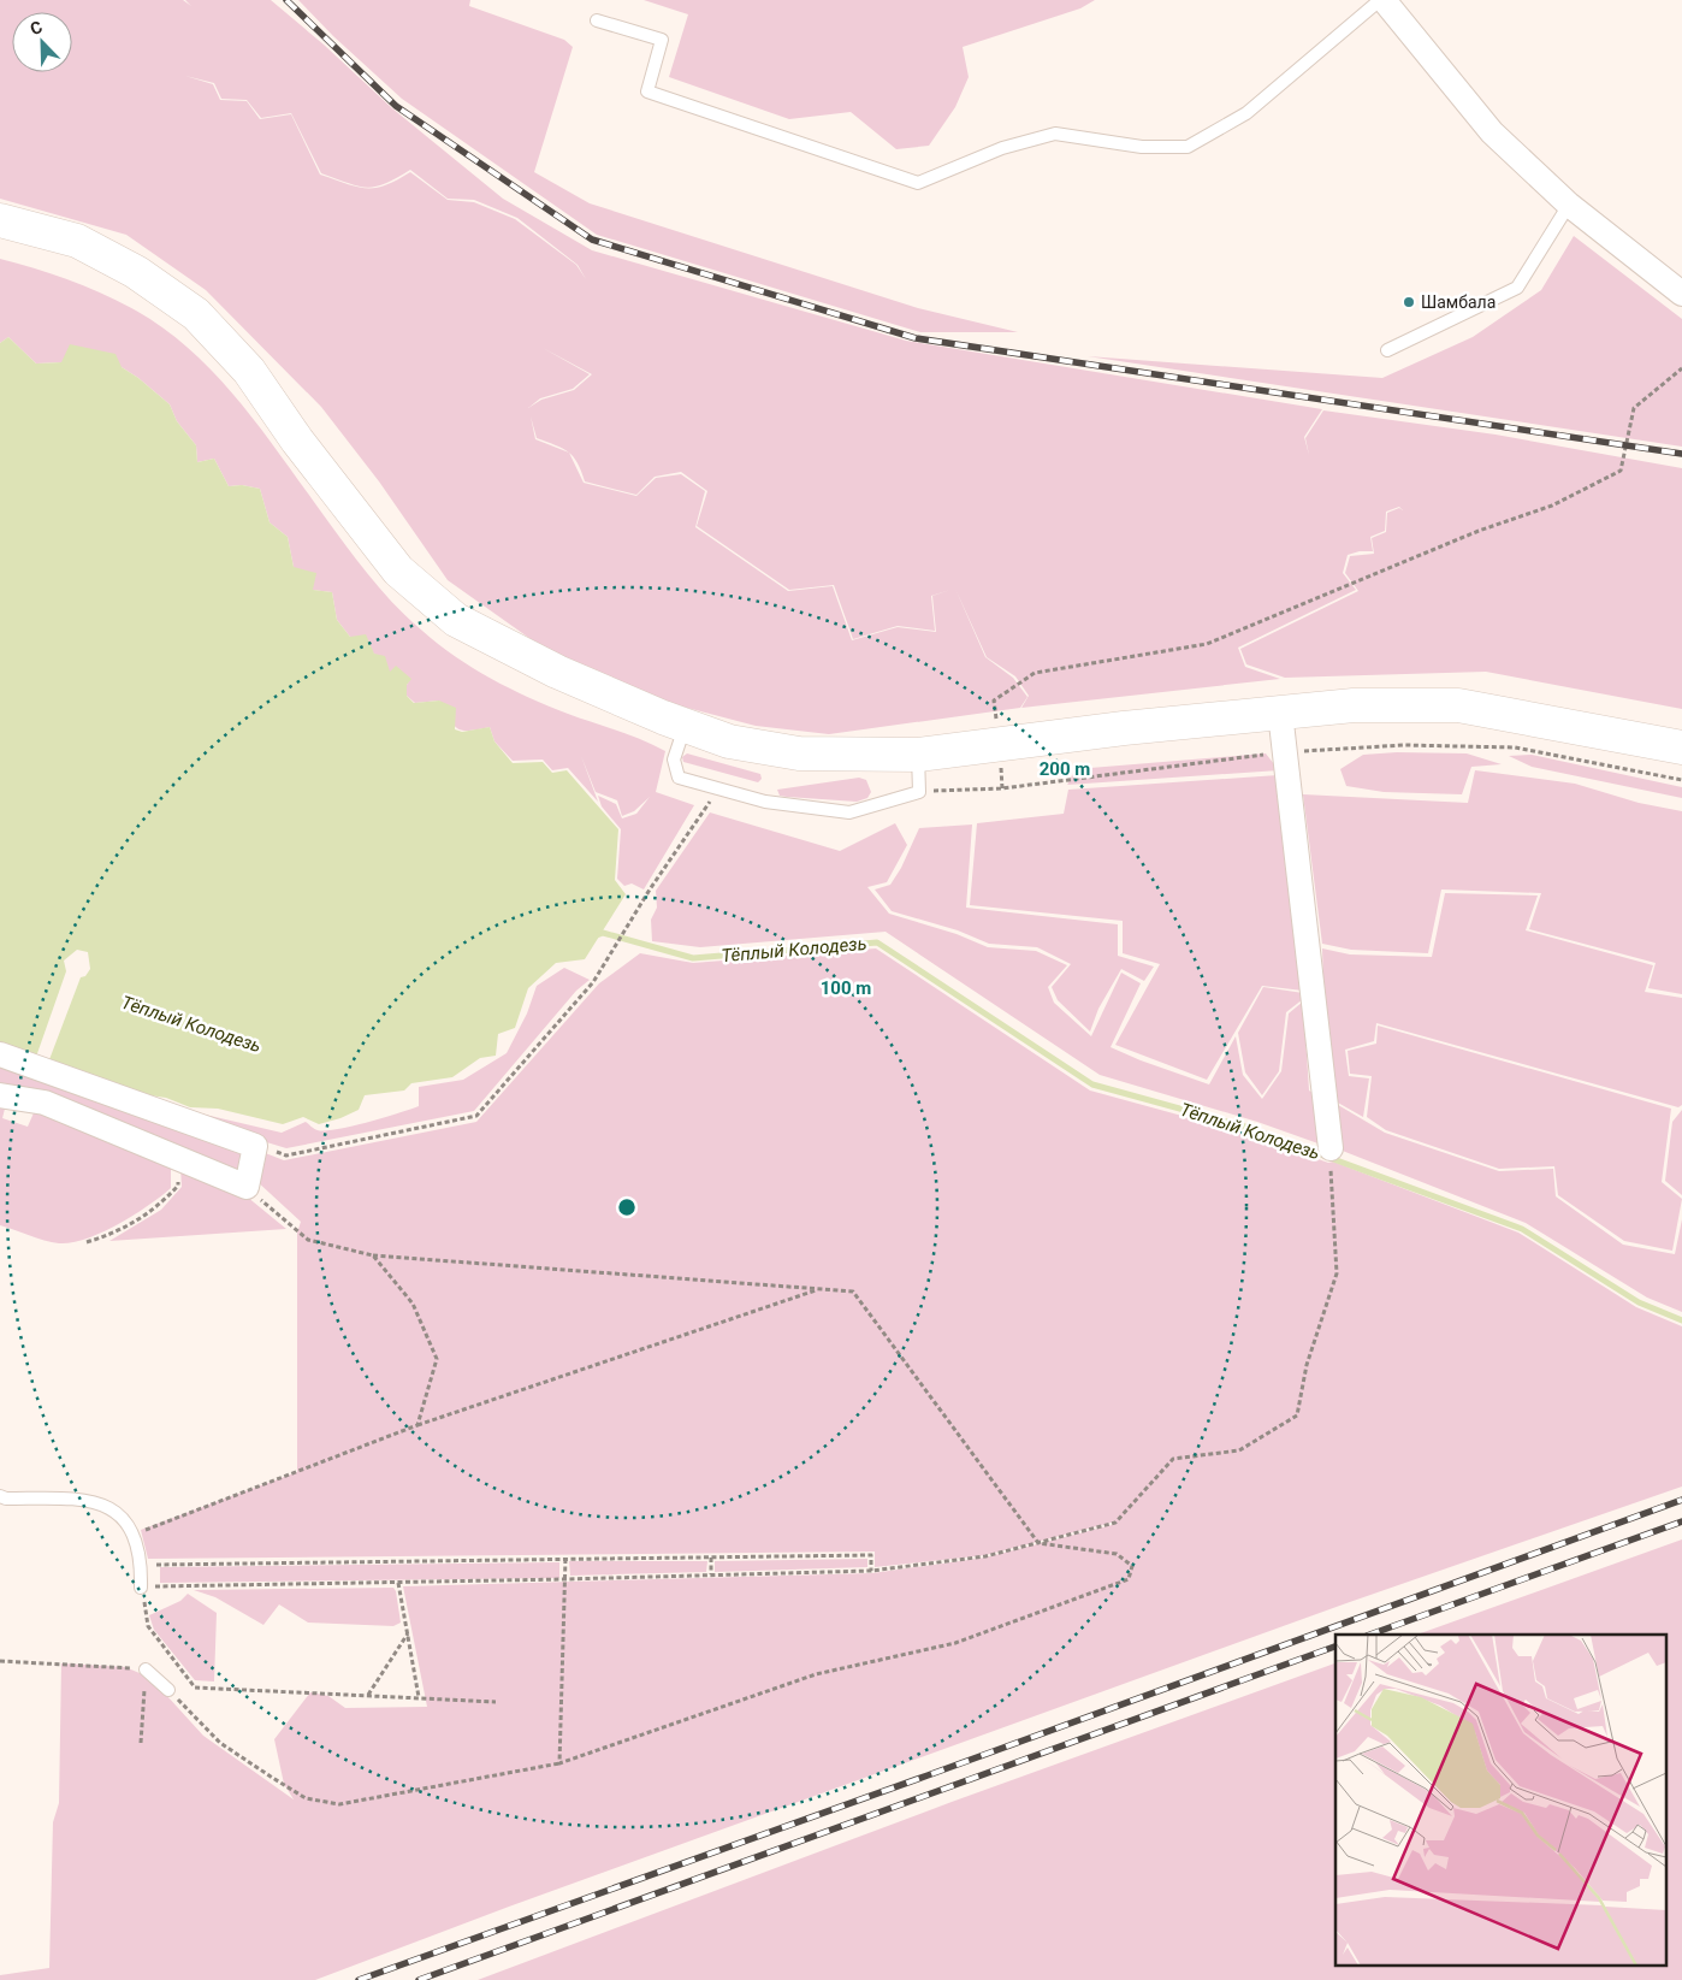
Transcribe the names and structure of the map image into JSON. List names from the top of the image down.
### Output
{
  "water": ["Тёплый Колодезь"],
  "places": ["Шамбала"],
  "north": "top left",
  "rings": ["200 m", "100 m"]
}
